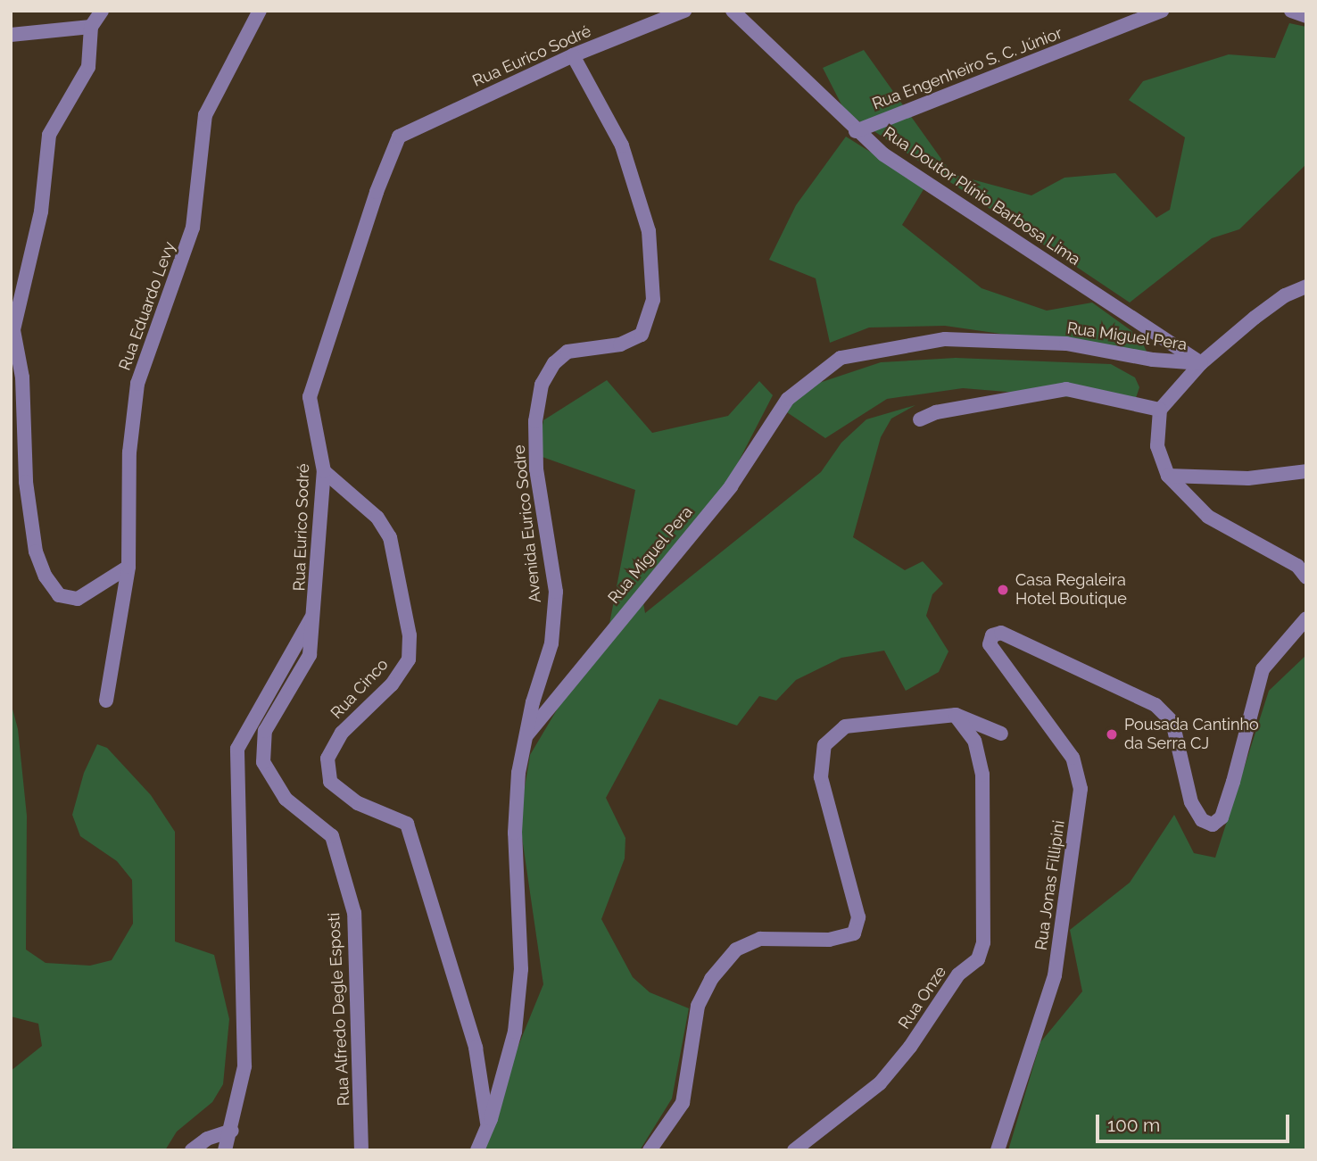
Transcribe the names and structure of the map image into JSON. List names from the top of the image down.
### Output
{
  "streets": {
    "street": [
      "Rua Eurico Sodré",
      "Rua Engenheiro S. C. Júnior",
      "Rua Doutor Plínio Barbosa Lima",
      "Rua Eduardo Levy",
      "Rua Miguel Pera",
      "Avenida Eurico Sodre",
      "Rua Cinco",
      "Rua Jonas Fillipini",
      "Rua Onze",
      "Rua Alfredo Degle Esposti"
    ]
  },
  "crossings": [
    ["Rua Eurico Sodré", "Avenida Eurico Sodre"],
    ["Rua Eurico Sodré", "Rua Cinco"],
    ["Rua Eurico Sodré", "Rua Alfredo Degle Esposti"],
    ["Rua Engenheiro S. C. Júnior", "Rua Doutor Plínio Barbosa Lima"],
    ["Rua Doutor Plínio Barbosa Lima", "Rua Miguel Pera"],
    ["Rua Miguel Pera", "Avenida Eurico Sodre"],
    ["Rua Miguel Pera", "Rua Cinco"]
  ],
  "places": ["Casa Regaleira Hotel Boutique", "Pousada Cantinho da Serra CJ"],
  "scale_bar": "100 m"
}
